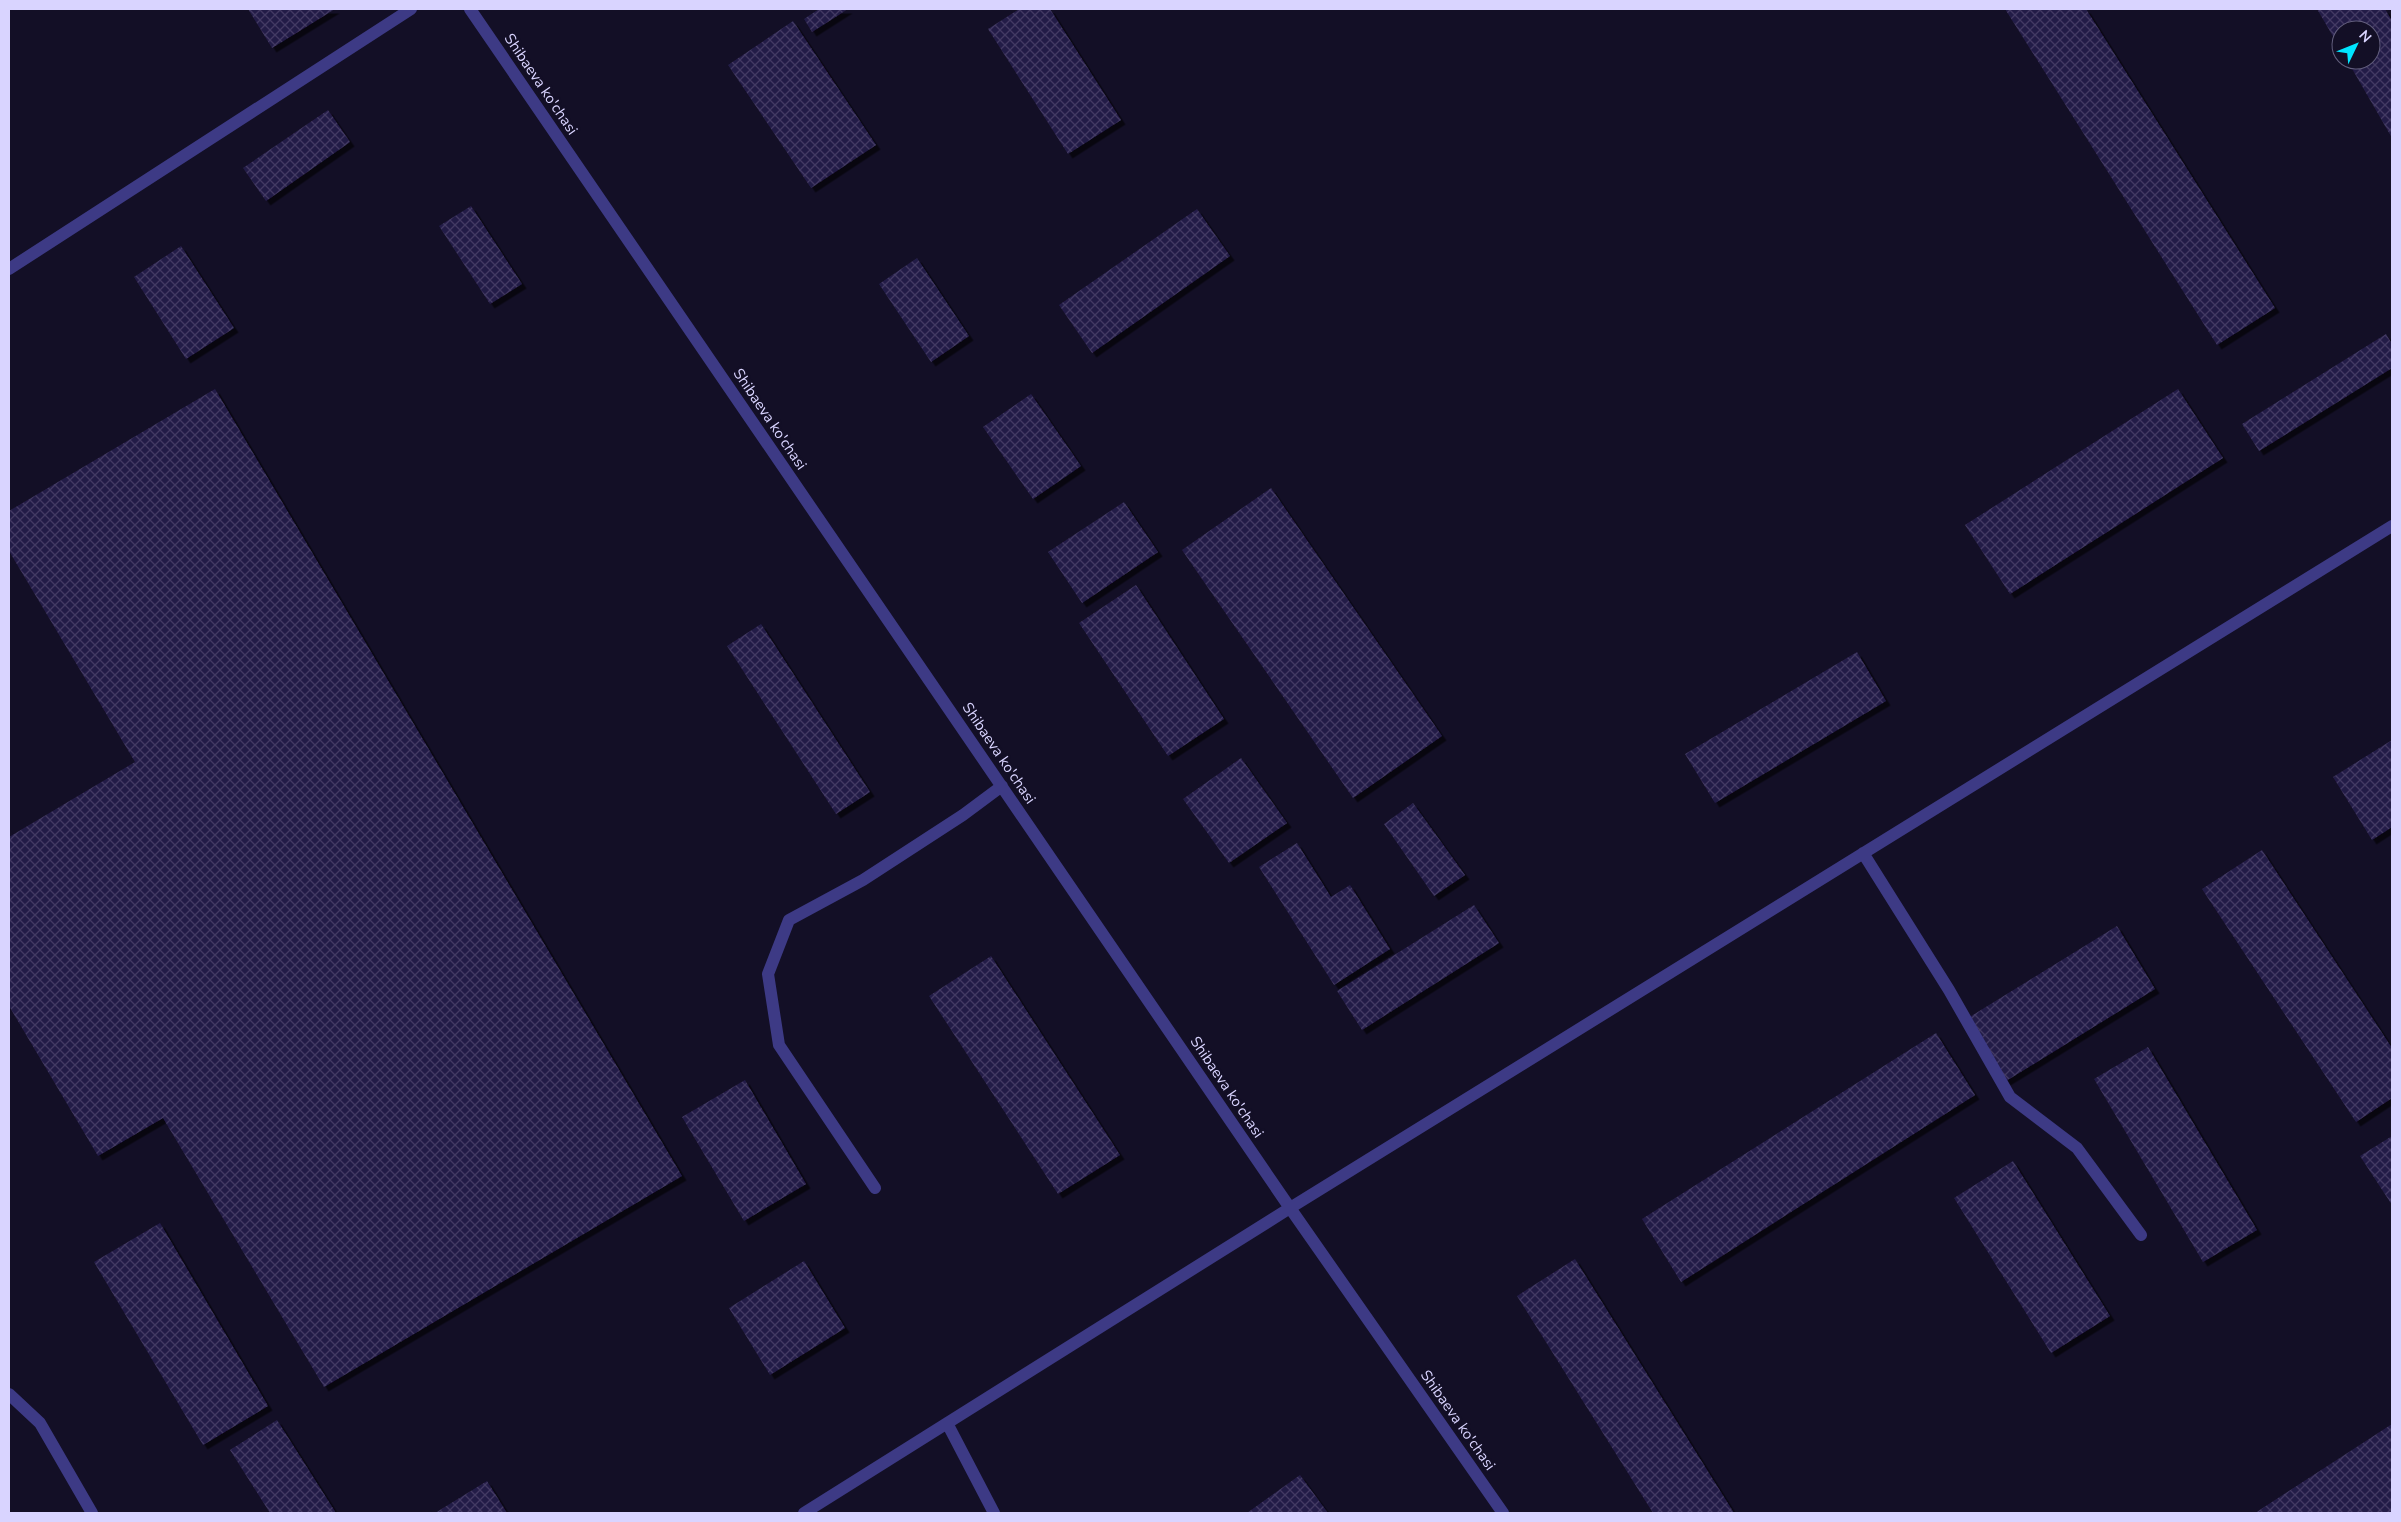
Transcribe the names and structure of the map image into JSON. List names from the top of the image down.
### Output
{
  "streets": {
    "street": ["Shibaeva ko'chasi"]
  },
  "north": "top right"
}
